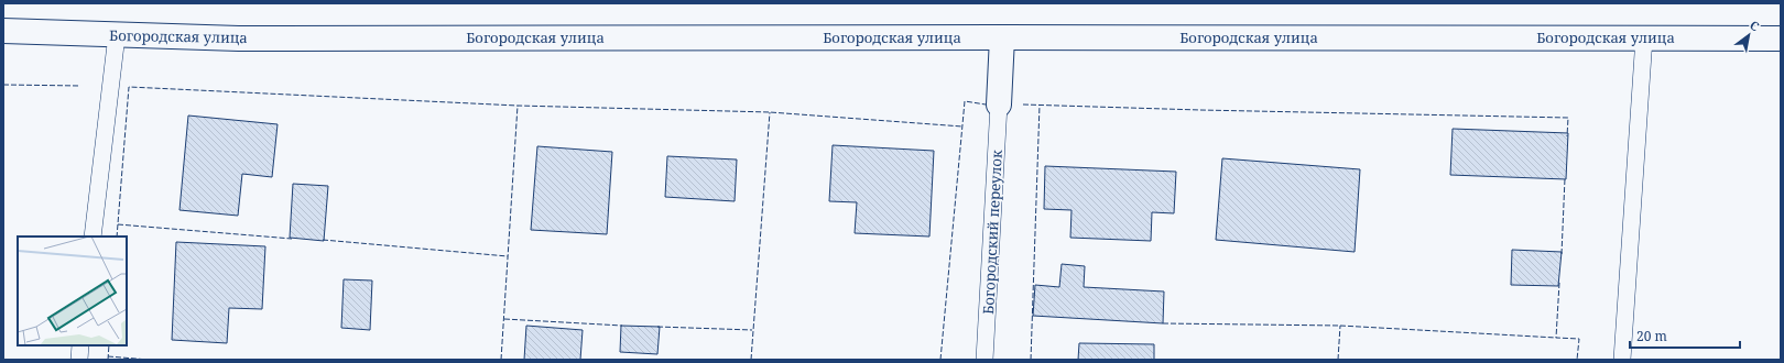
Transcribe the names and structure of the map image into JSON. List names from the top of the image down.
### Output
{
  "streets": {
    "street": ["Богородская улица"],
    "lane": ["Богородский переулок"]
  },
  "scale_bar": "20 m",
  "north": "top right"
}
